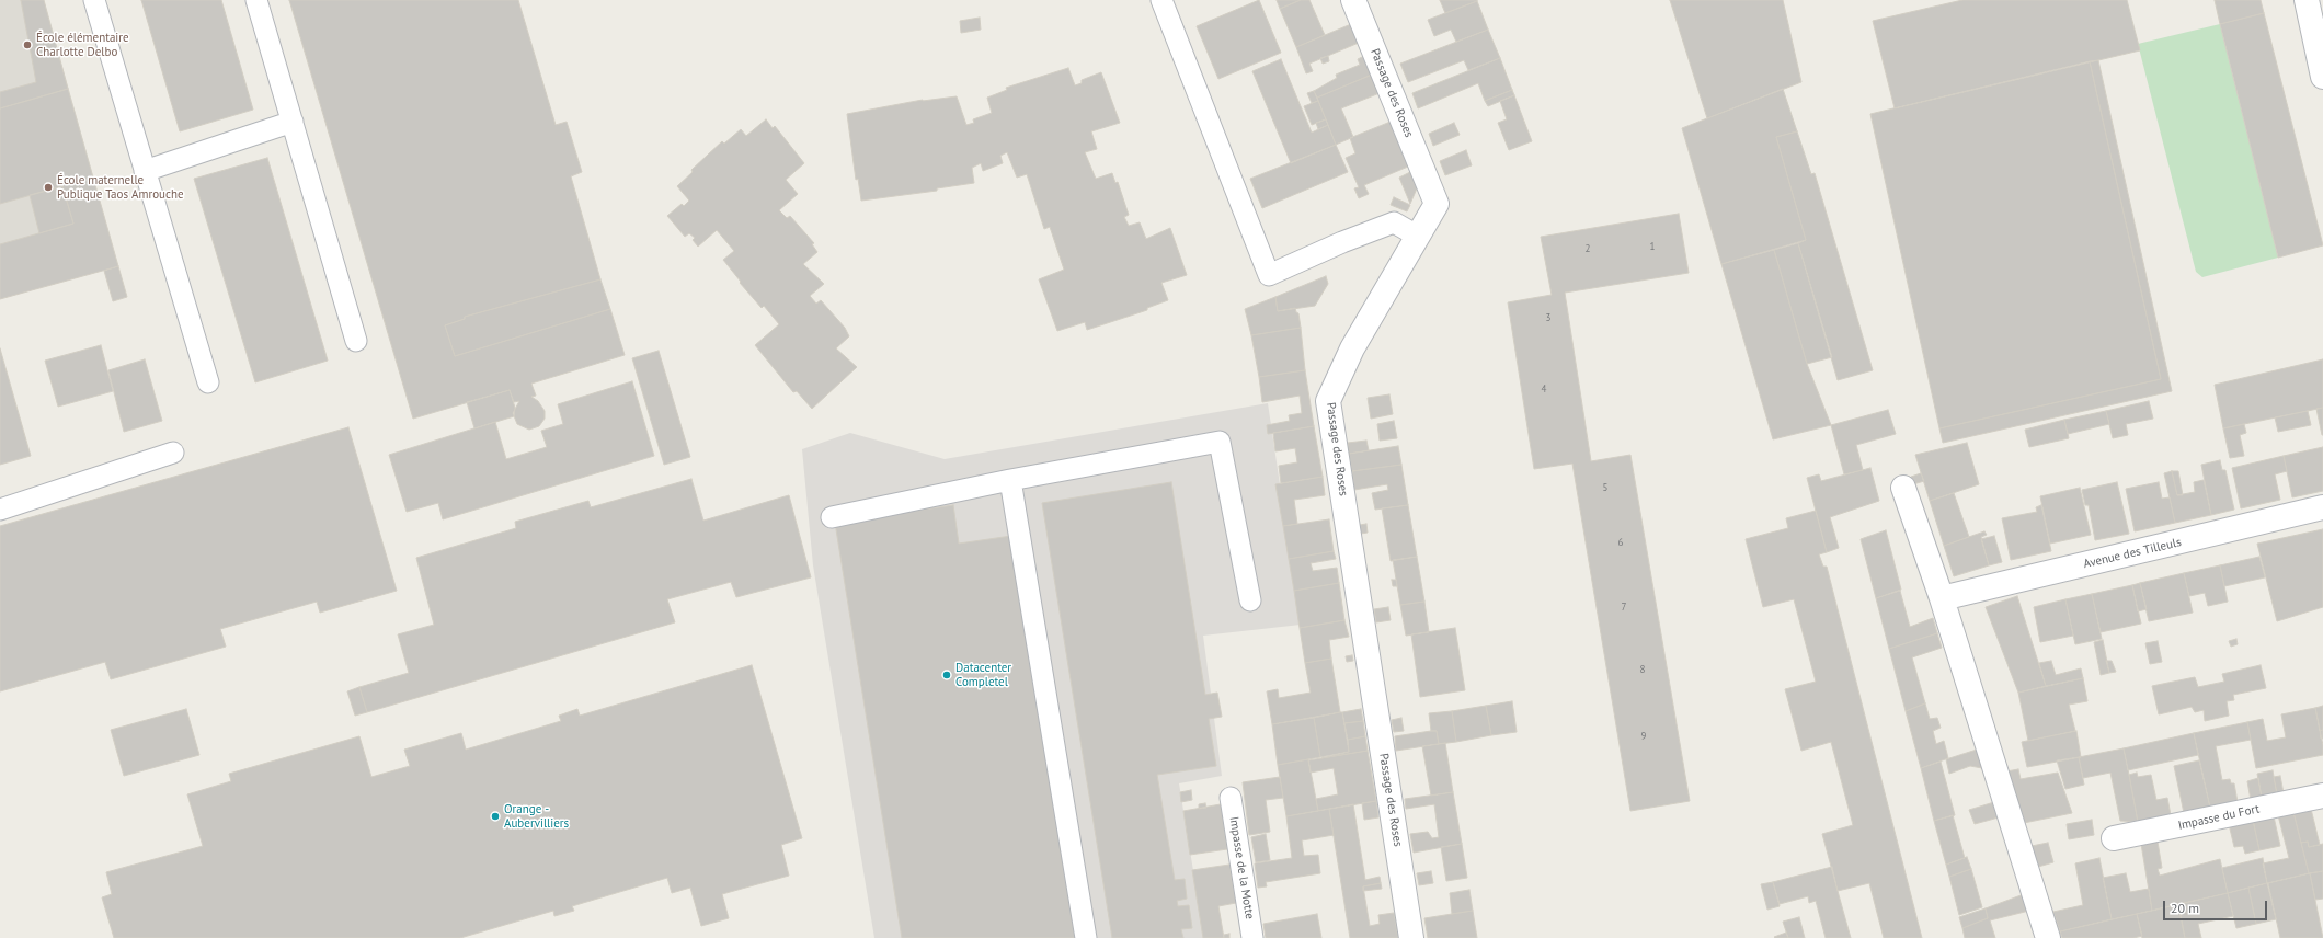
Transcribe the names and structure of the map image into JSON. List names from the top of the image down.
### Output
{
  "streets": {
    "street": ["Passage des Roses", "Avenue des Tilleuls", "Impasse du Fort"],
    "lane": ["Impasse de la Motte"]
  },
  "places": [
    "École élémentaire Charlotte Delbo",
    "École maternelle Publique Taos Amrouche",
    "Datacenter Completel",
    "Orange - Aubervilliers"
  ],
  "house_numbers": [
    "1",
    "2",
    "3",
    "4",
    "5",
    "6",
    "7",
    "8",
    "9"
  ],
  "scale_bar": "20 m"
}
